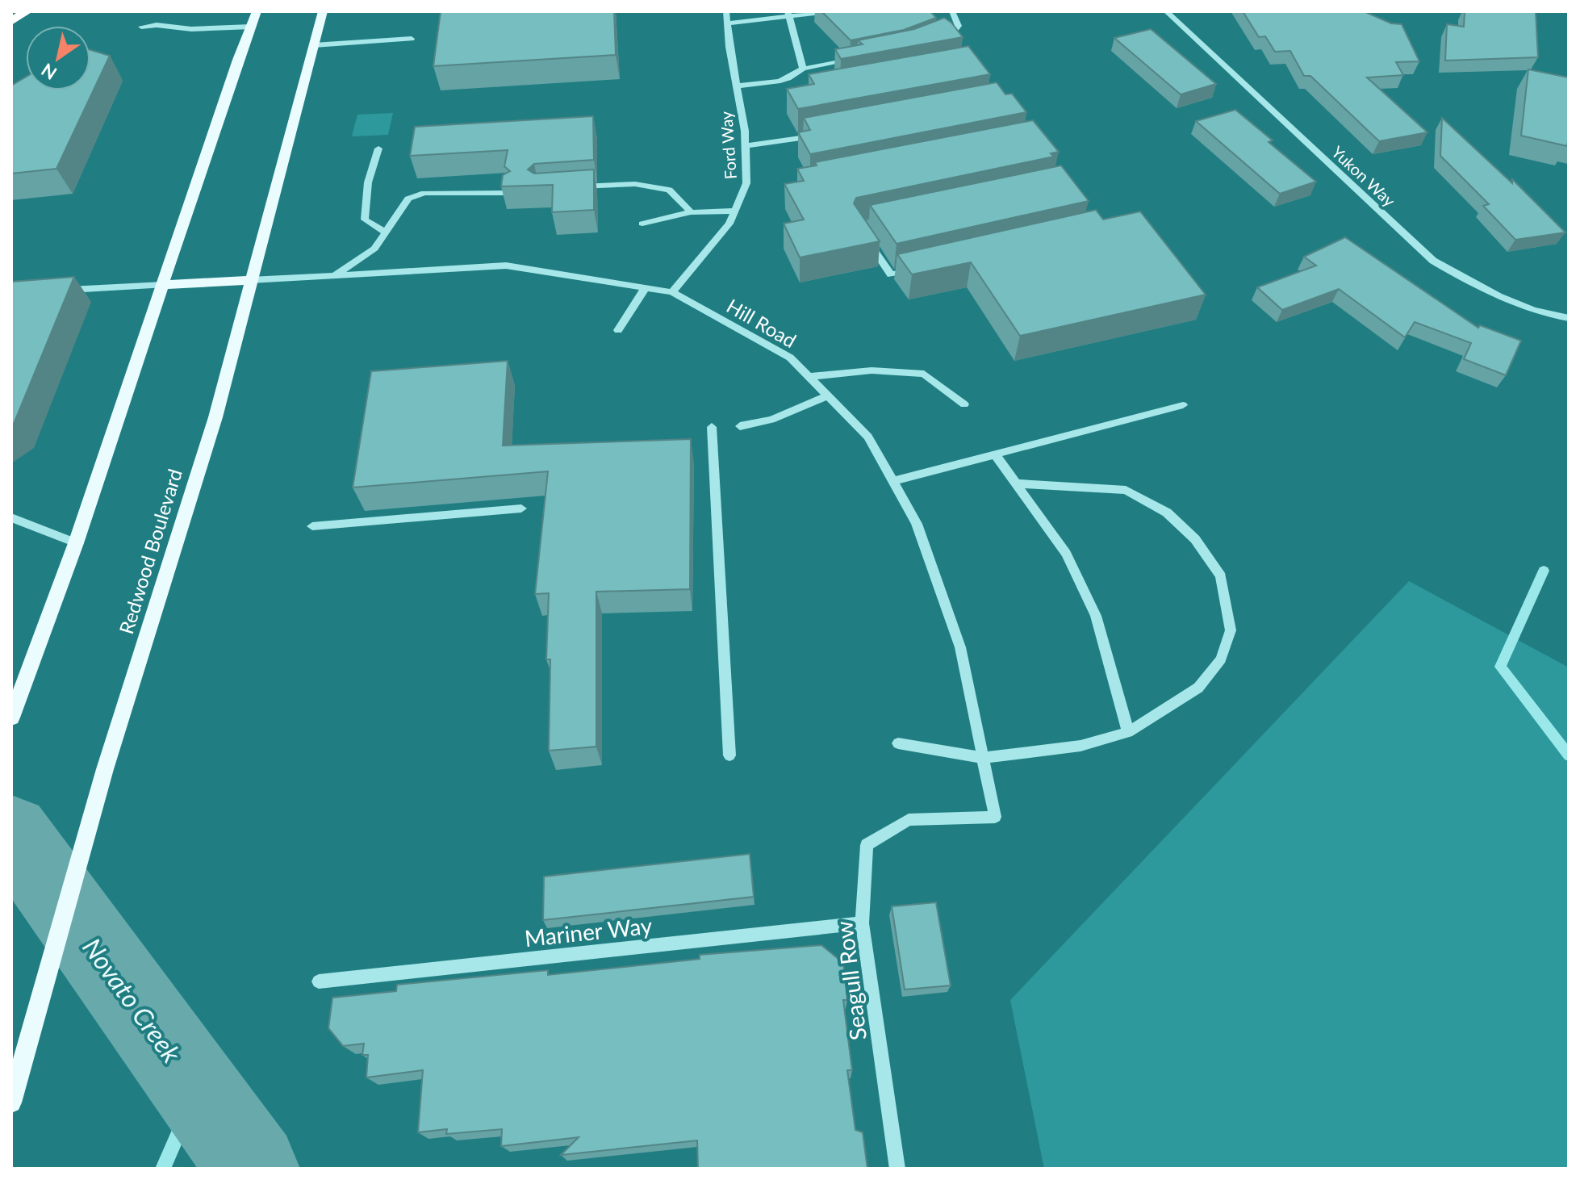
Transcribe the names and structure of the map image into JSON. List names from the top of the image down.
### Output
{
  "streets": {
    "main road": ["Redwood Boulevard"],
    "street": [
      "Ford Way",
      "Yukon Way",
      "Hill Road",
      "Mariner Way",
      "Seagull Row"
    ]
  },
  "crossings": [
    ["Ford Way", "Hill Road"],
    ["Hill Road", "Redwood Boulevard"],
    ["Hill Road", "Seagull Row"],
    ["Mariner Way", "Seagull Row"]
  ],
  "water": ["Novato Creek"],
  "north": "bottom left"
}
